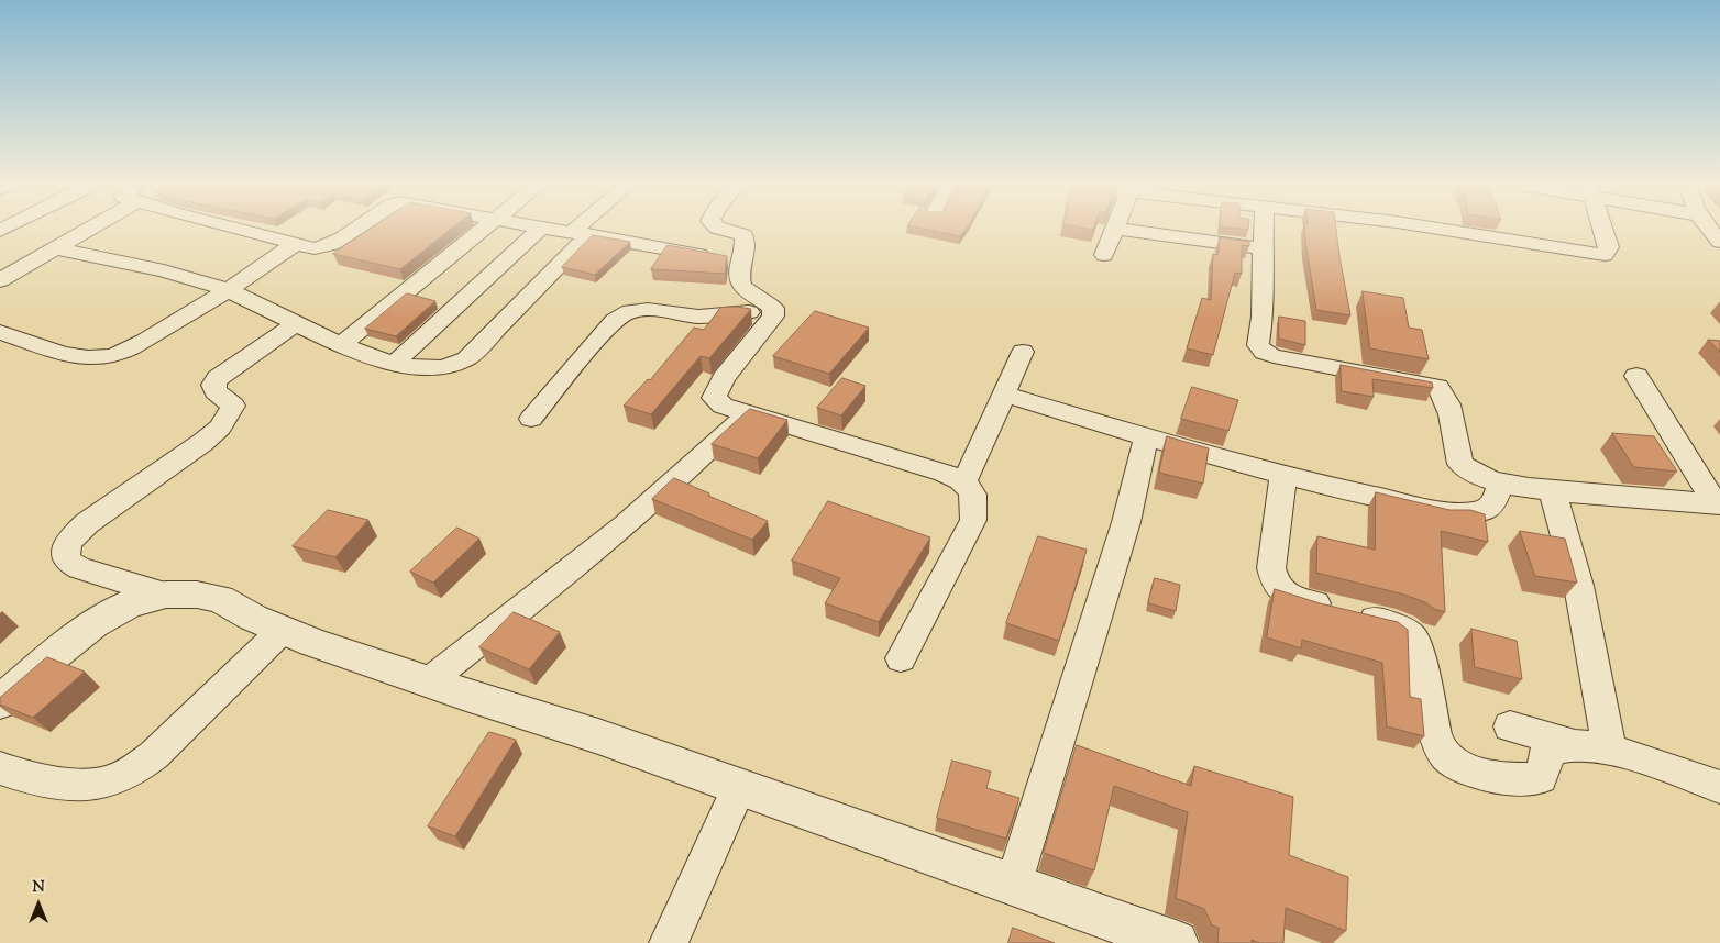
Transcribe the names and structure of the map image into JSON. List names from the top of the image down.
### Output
{
  "north": "top"
}
